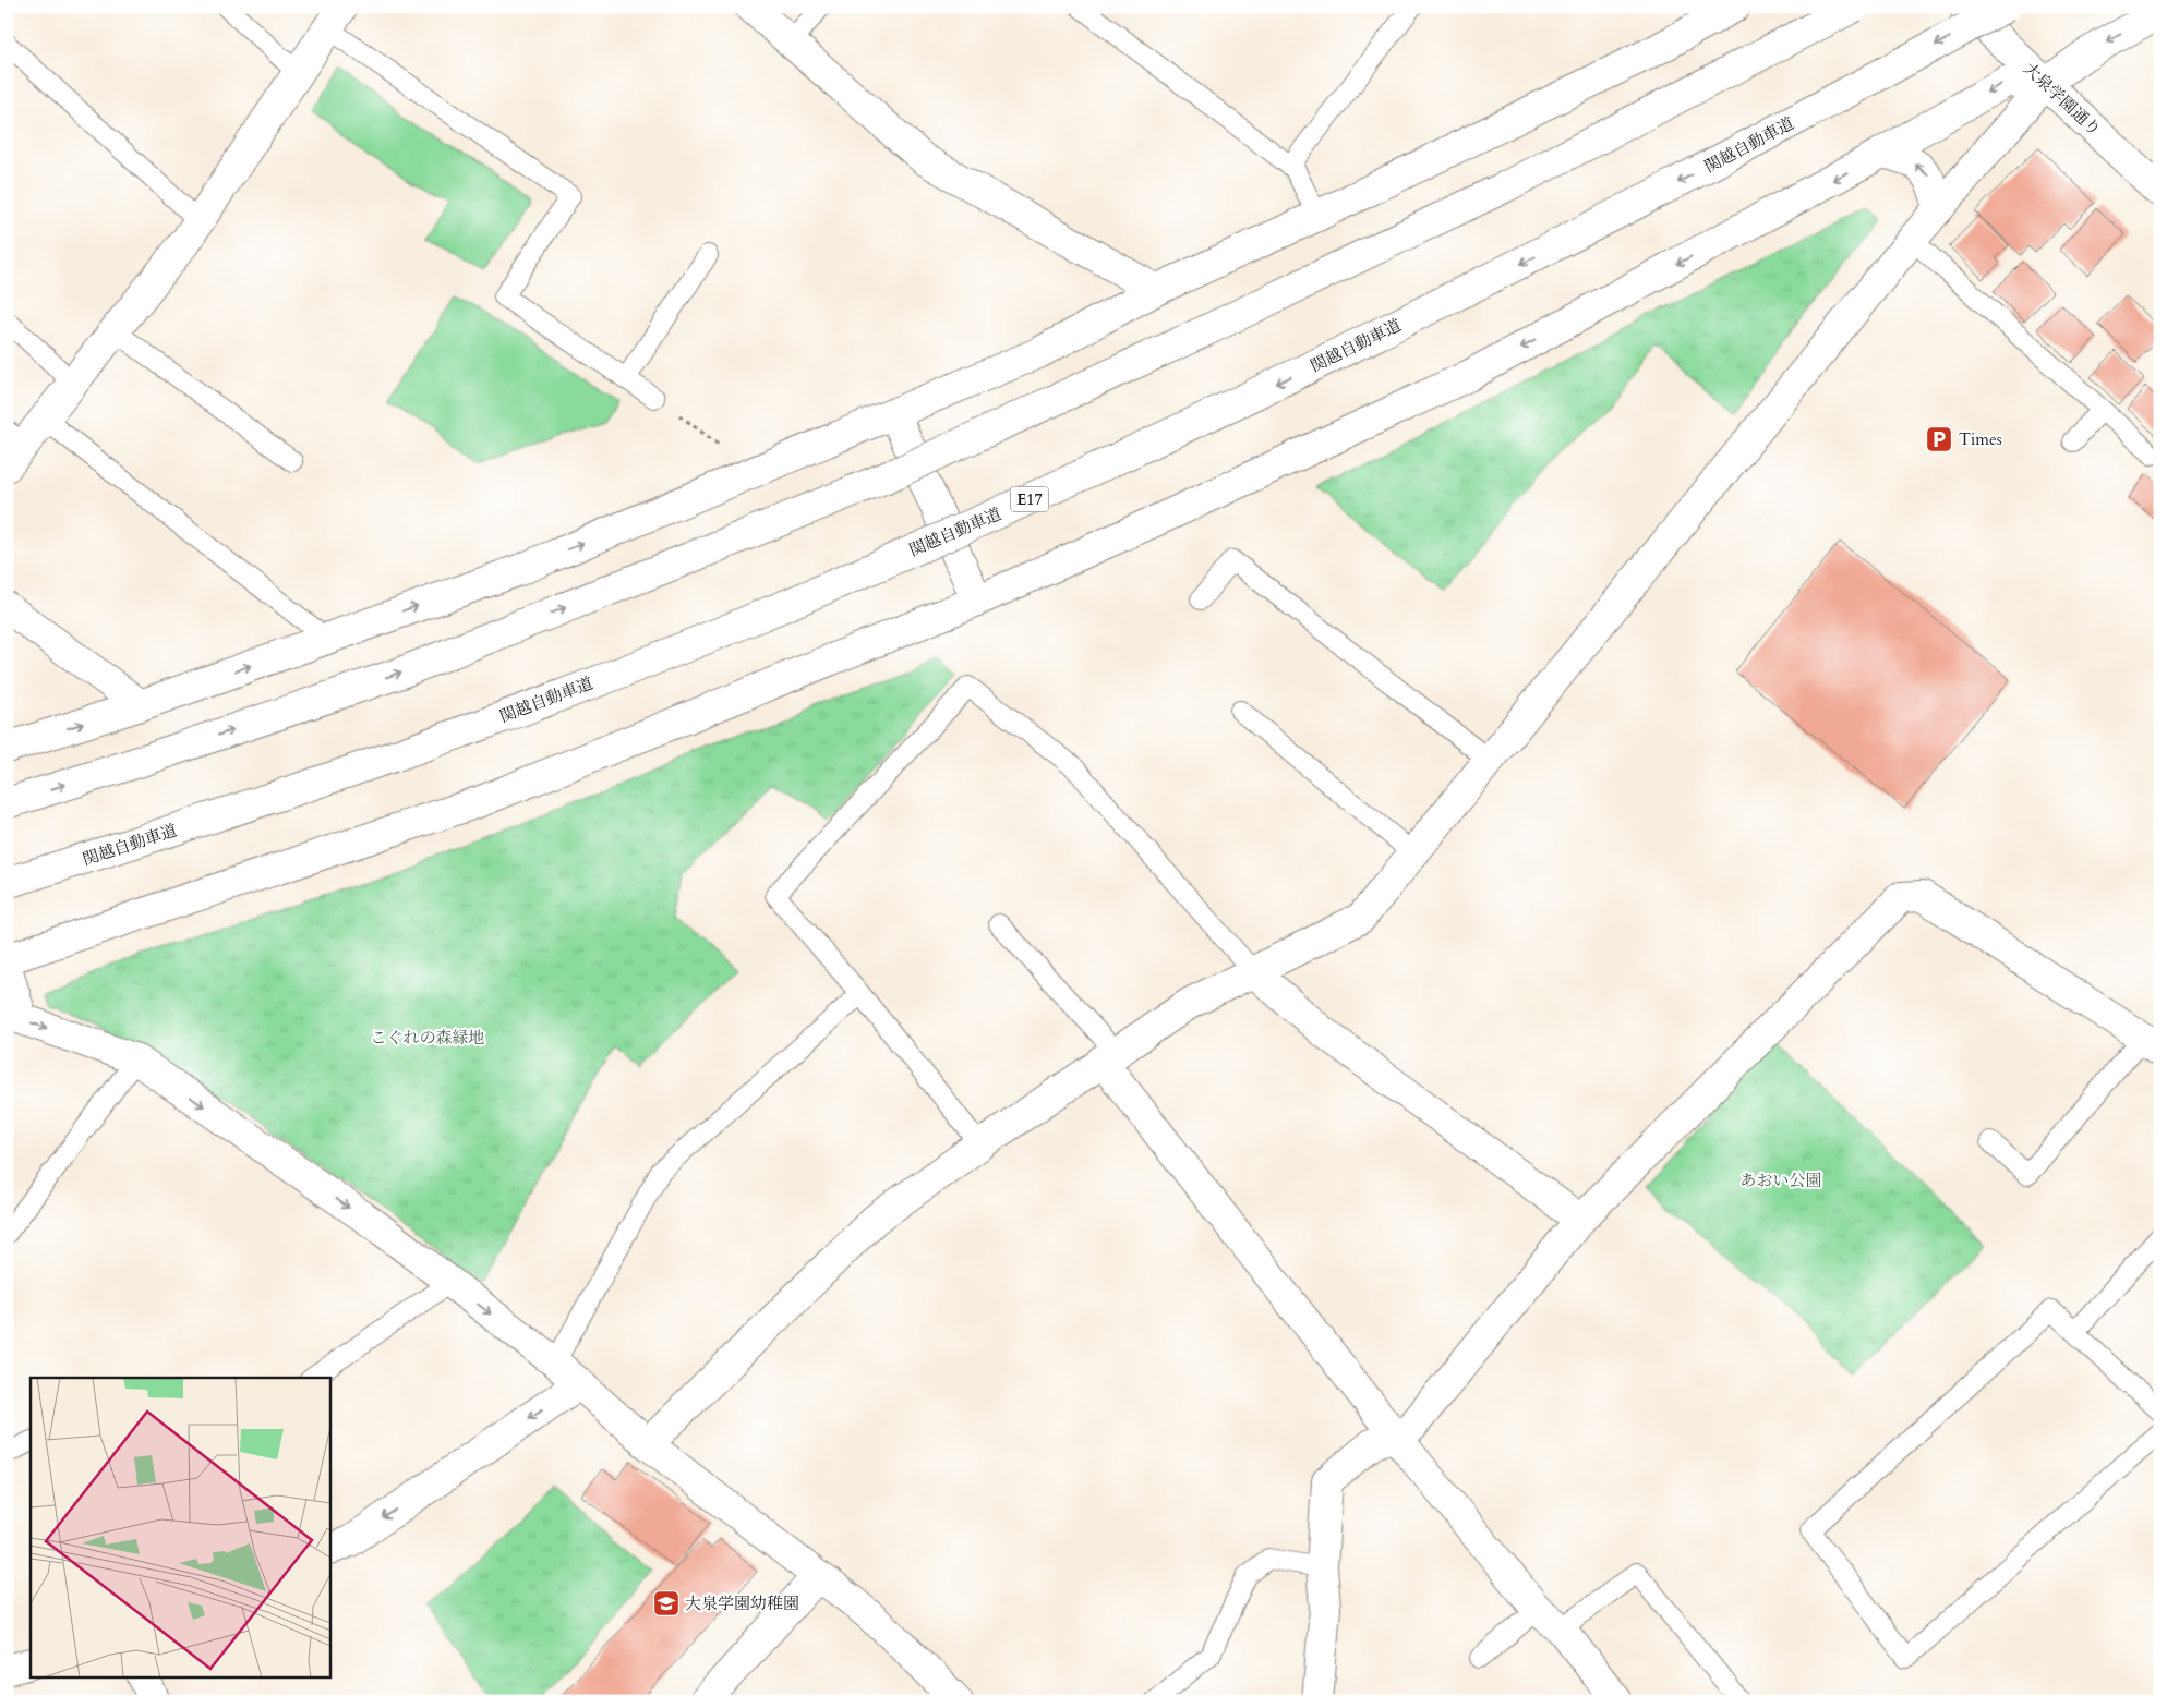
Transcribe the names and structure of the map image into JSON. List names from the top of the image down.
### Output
{
  "streets": {
    "main road": ["大泉学園通り", "関越自動車道", "E17"]
  },
  "parks": ["こぐれの森緑地", "あおい公園"],
  "places": {
    "parking": ["Times"],
    "school or university": ["大泉学園幼稚園"]
  }
}
